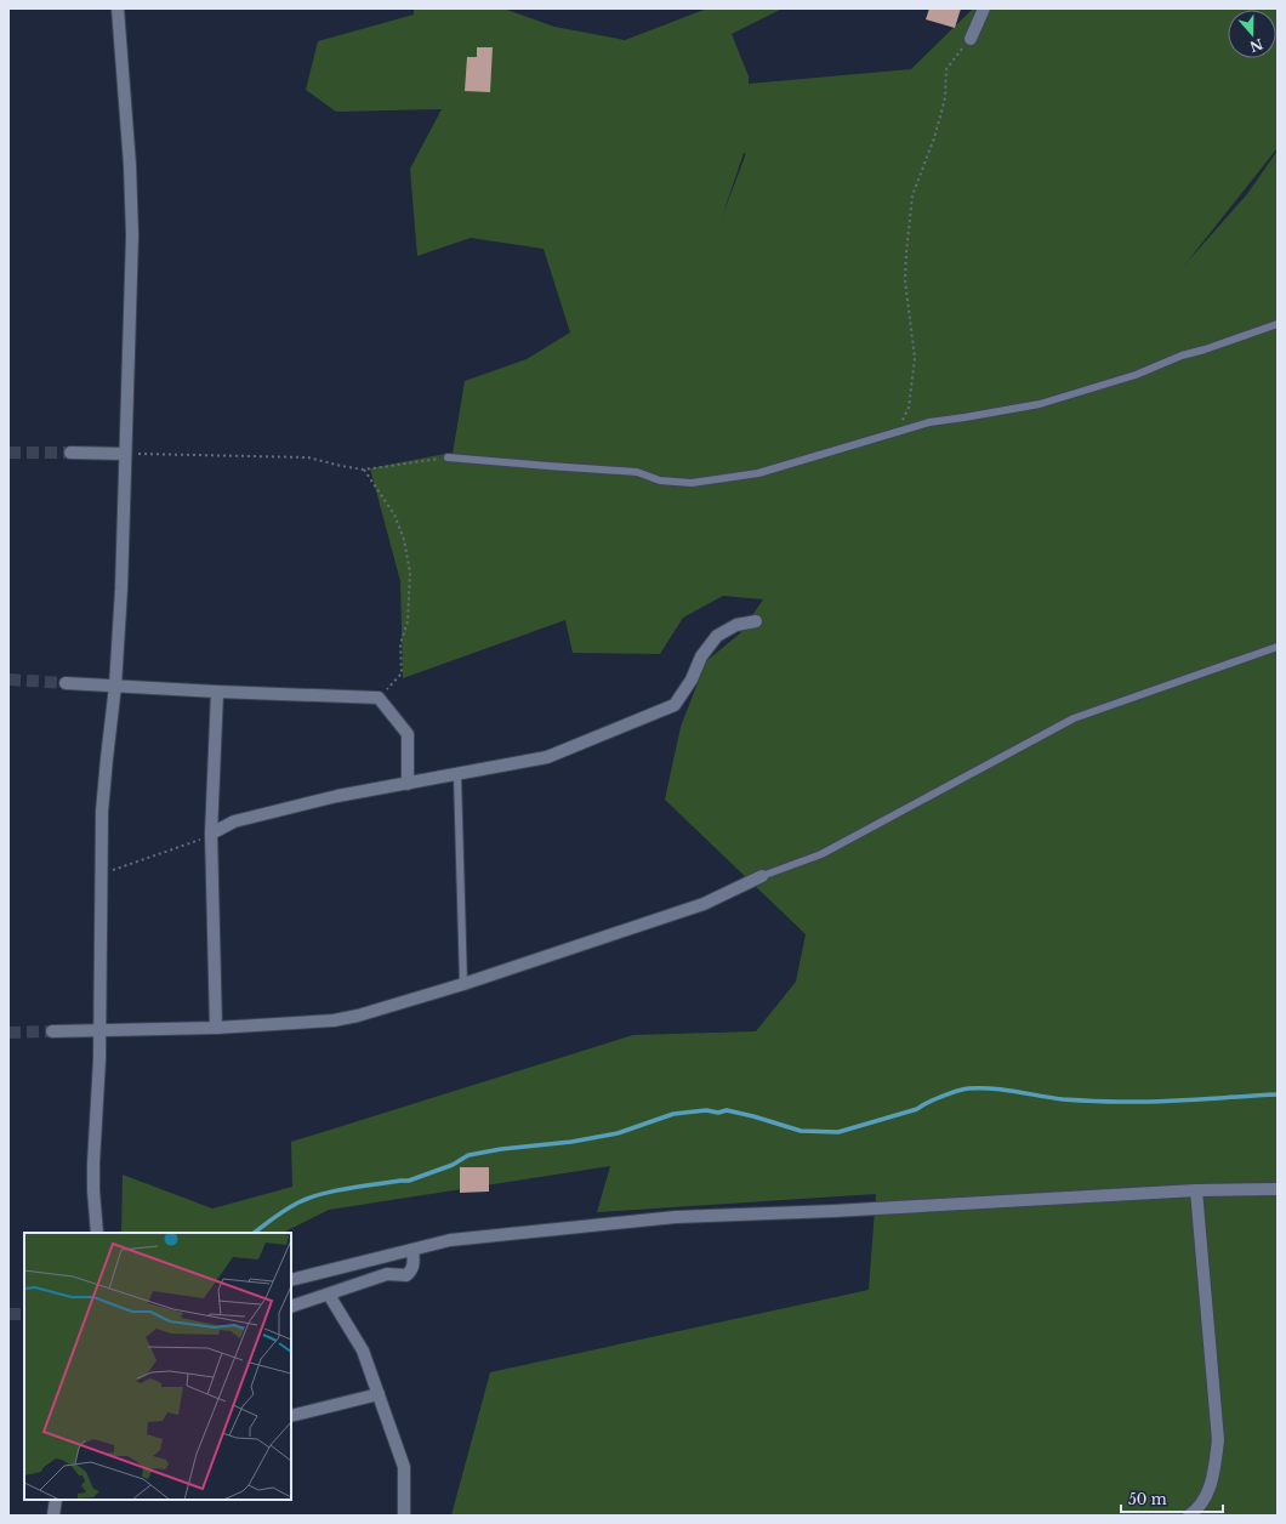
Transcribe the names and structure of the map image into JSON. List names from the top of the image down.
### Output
{
  "scale_bar": "50 m",
  "north": "bottom"
}
